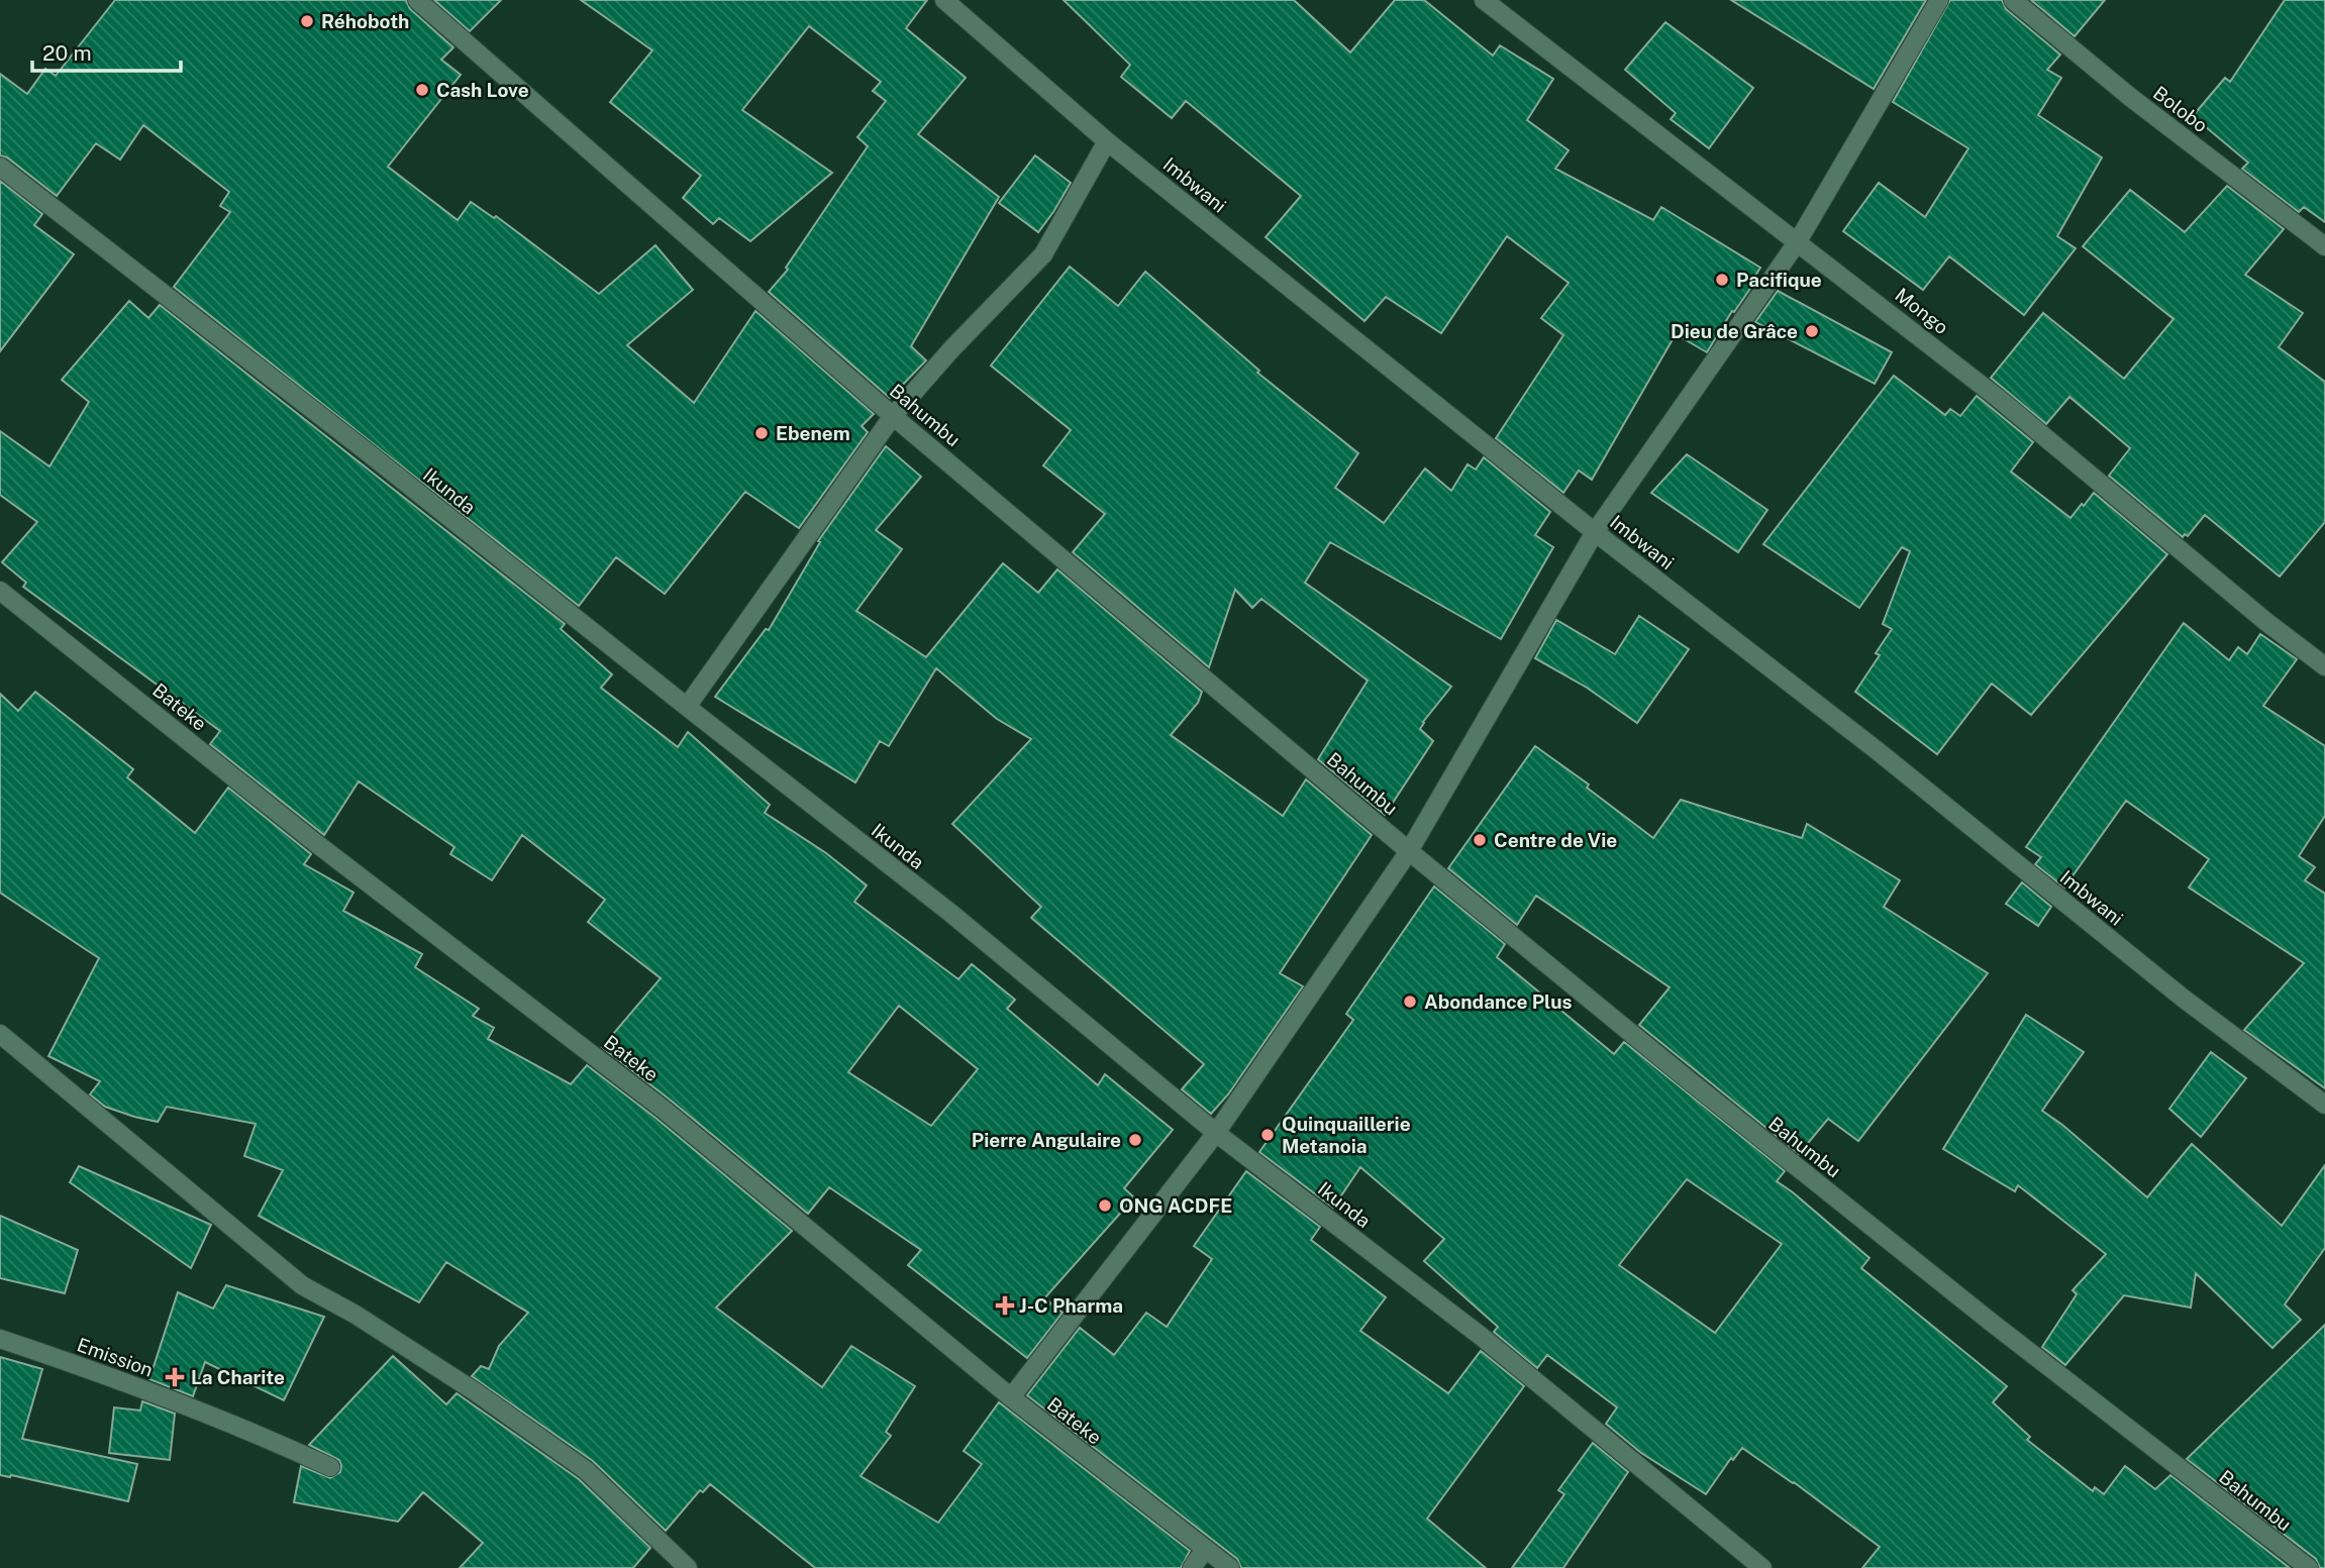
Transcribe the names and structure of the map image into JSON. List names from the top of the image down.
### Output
{
  "streets": {
    "street": [
      "Bolobo",
      "Imbwani",
      "Mongo",
      "Bahumbu",
      "Ikunda",
      "Bateke",
      "Emission"
    ]
  },
  "places": {
    "other": [
      "Réhoboth",
      "Cash Love",
      "Pacifique",
      "Dieu de Grâce",
      "Ebenem",
      "Centre de Vie",
      "Abondance Plus",
      "Quinquaillerie Metanoia",
      "Pierre Angulaire",
      "ONG ACDFE"
    ],
    "health": ["J-C Pharma", "La Charite"]
  },
  "scale_bar": "20 m"
}
